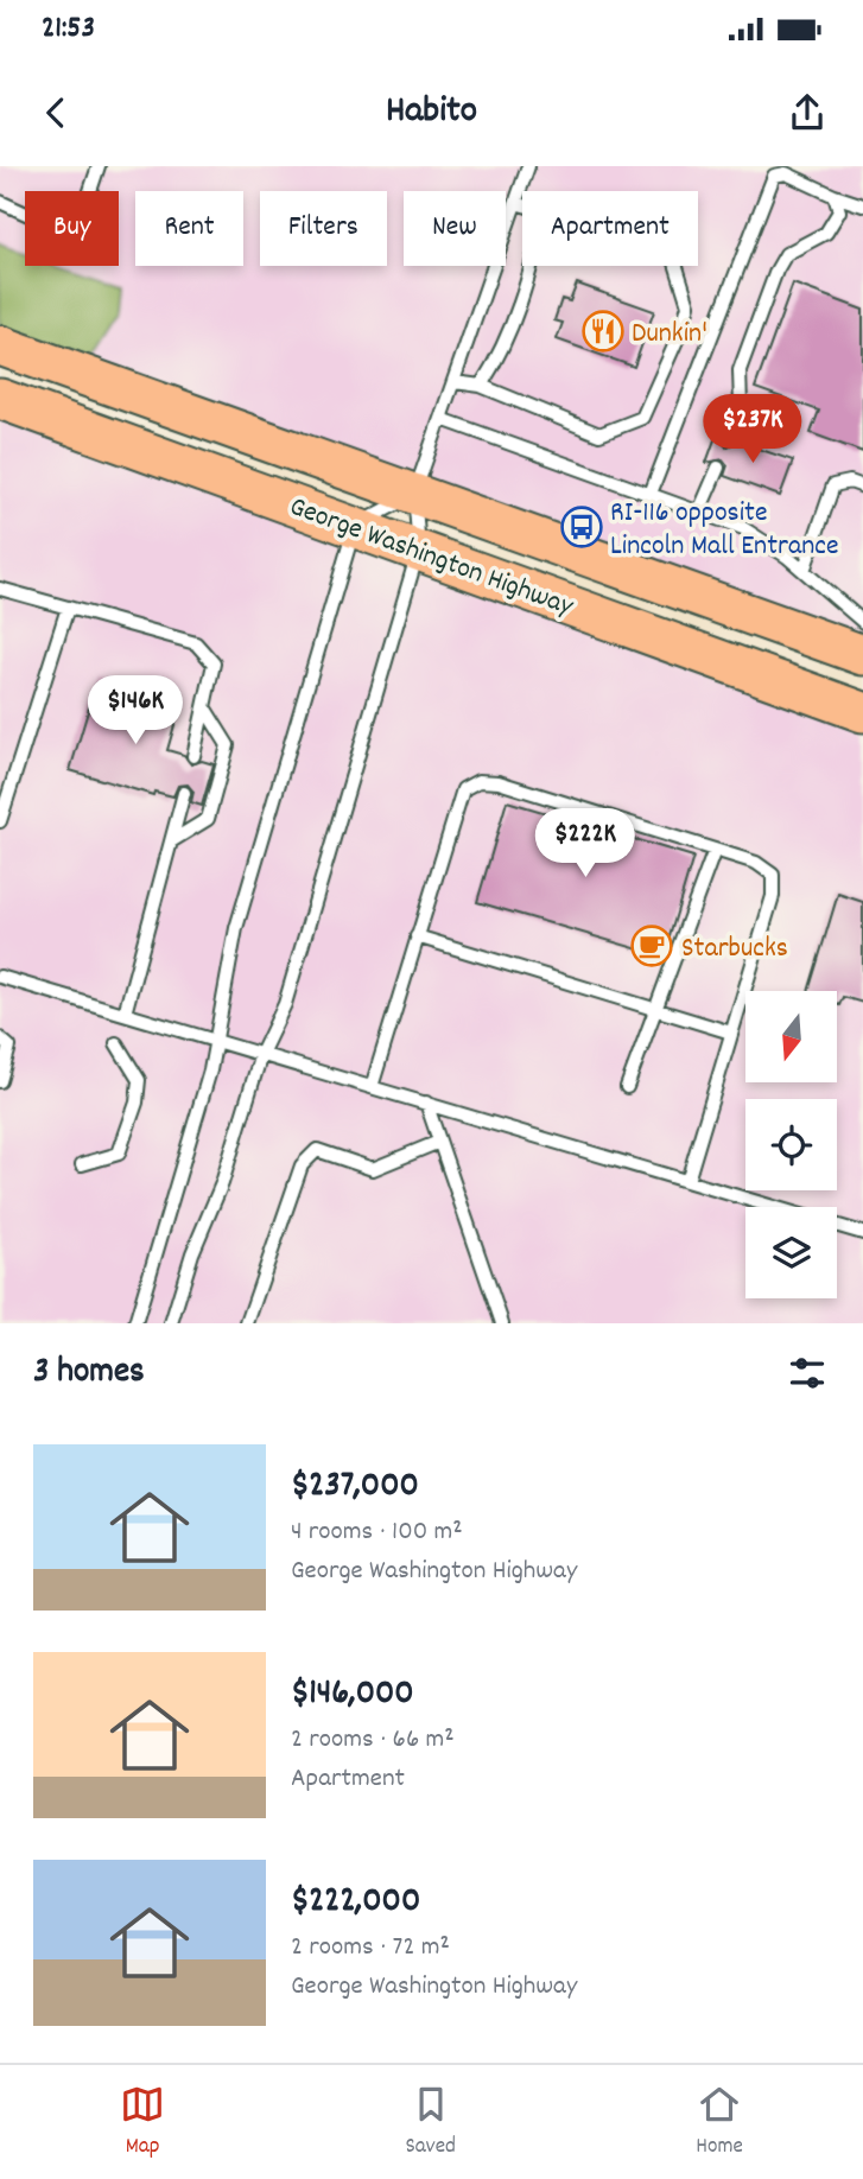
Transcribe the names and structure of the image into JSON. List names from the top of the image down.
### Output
{
  "streets": {
    "main road": ["George Washington Highway"]
  },
  "places": {
    "restaurant": ["Dunkin'"],
    "bus stop": ["RI-116 opposite Lincoln Mall Entrance"],
    "cafe": ["Starbucks"]
  },
  "north": "bottom",
  "page": {
    "status": "21:53",
    "header": "Habito",
    "chip": [
      "Buy",
      "Rent",
      "Filters",
      "New",
      "Apartment"
    ],
    "price": ["$237K", "$146K", "$222K"],
    "heading": "3 homes",
    "list": [
      {
        "name": "$237,000",
        "note": "4 rooms · 100 m² · George Washington Highway"
      },
      {
        "name": "$146,000",
        "note": "2 rooms · 66 m² · Apartment"
      },
      {
        "name": "$222,000",
        "note": "2 rooms · 72 m² · George Washington Highway"
      }
    ],
    "tabs": ["Map", "Saved", "Home"]
  }
}
